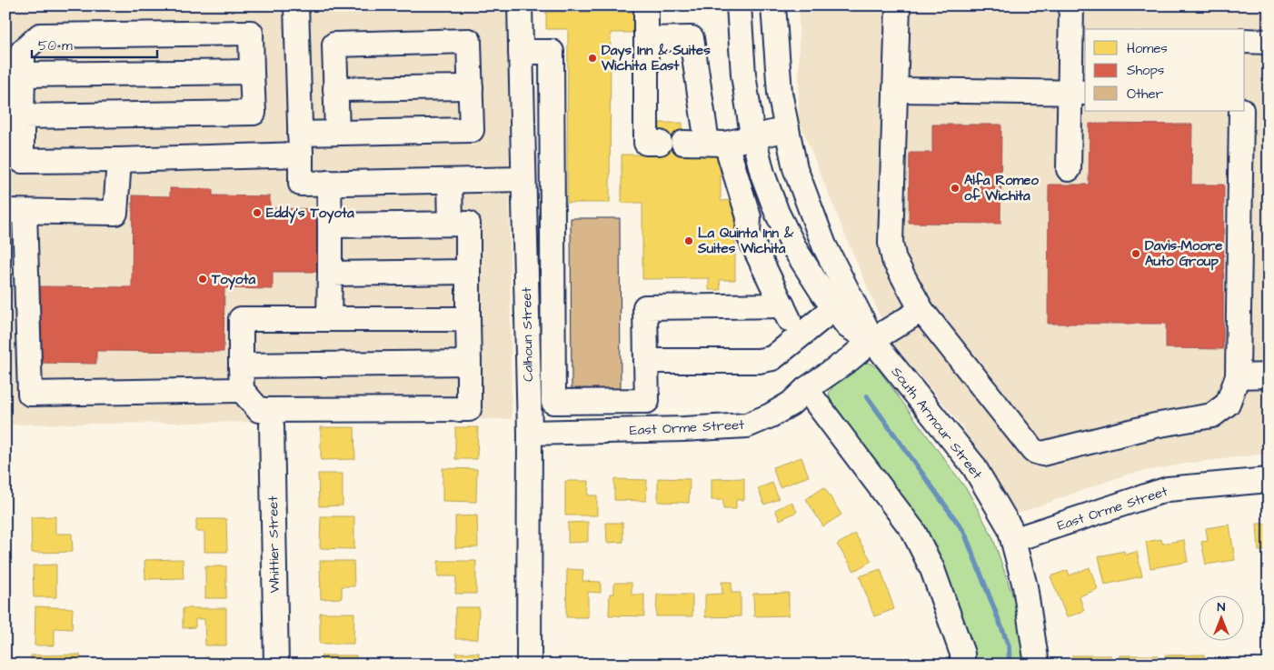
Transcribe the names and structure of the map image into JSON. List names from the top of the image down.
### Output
{
  "streets": {
    "street": [
      "Calhoun Street",
      "South Armour Street",
      "East Orme Street",
      "Whittier Street"
    ]
  },
  "crossings": [
    ["Calhoun Street", "East Orme Street"],
    ["South Armour Street", "East Orme Street"]
  ],
  "places": [
    "Days Inn & Suites Wichita East",
    "Alfa Romeo of Wichita",
    "Eddy's Toyota",
    "La Quinta Inn & Suites Wichita",
    "Davis-Moore Auto Group",
    "Toyota"
  ],
  "legend": ["Homes", "Shops", "Other"],
  "scale_bar": "50 m",
  "north": "top"
}
